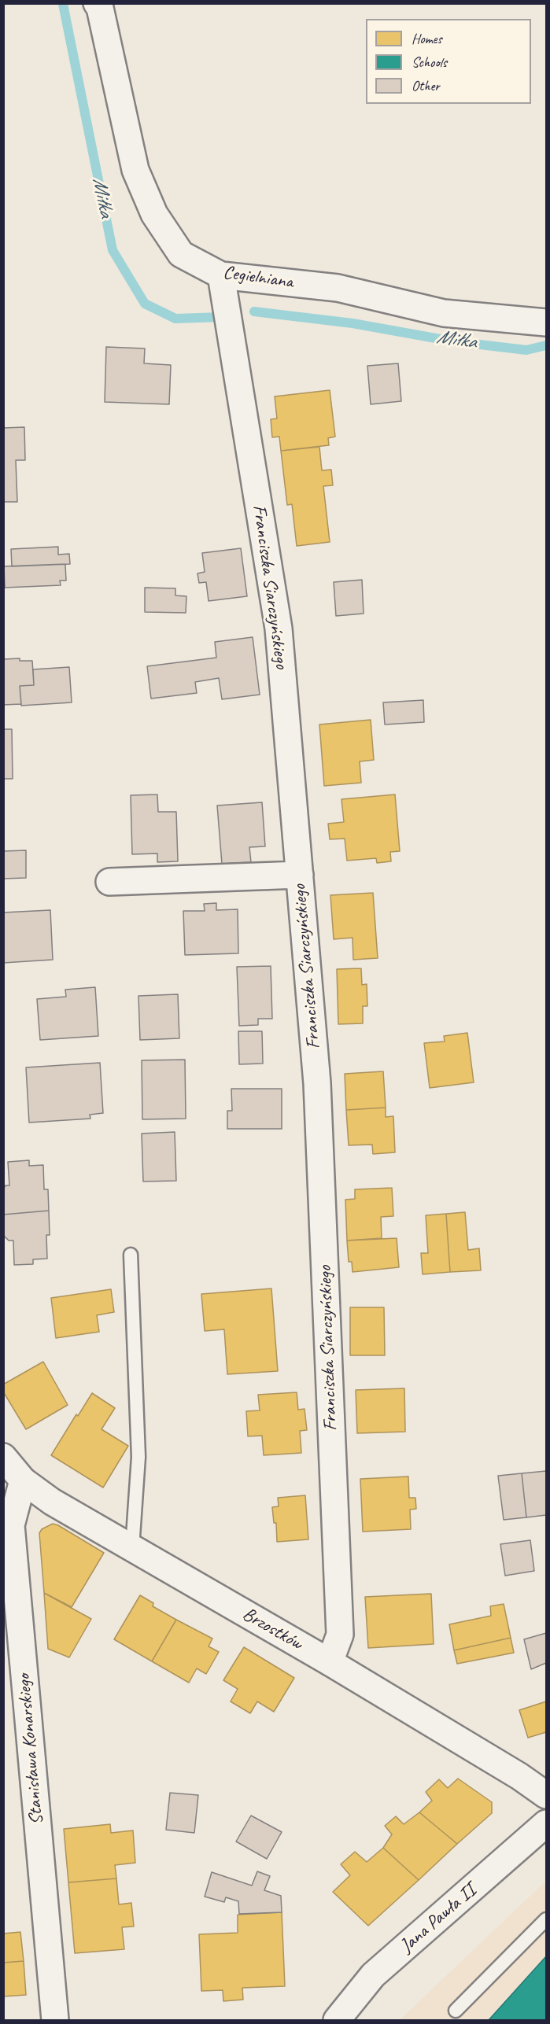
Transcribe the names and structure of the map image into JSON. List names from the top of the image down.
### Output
{
  "streets": {
    "street": [
      "Cegielniana",
      "Franciszka Siarczyńskiego",
      "Brzostków",
      "Stanisława Konarskiego",
      "Jana Pawła II"
    ]
  },
  "crossings": [
    ["Cegielniana", "Franciszka Siarczyńskiego"],
    ["Franciszka Siarczyńskiego", "Brzostków"],
    ["Brzostków", "Stanisława Konarskiego"]
  ],
  "water": ["Miłka"],
  "legend": ["Homes", "Schools", "Other"]
}
